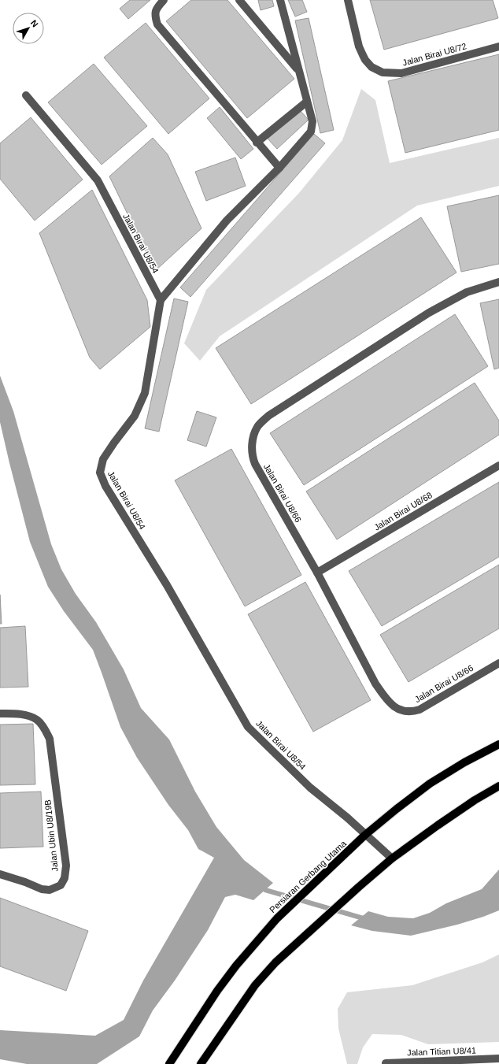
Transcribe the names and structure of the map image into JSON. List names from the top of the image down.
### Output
{
  "streets": {
    "main road": ["Persiaran Gerbang Utama"],
    "street": [
      "Jalan Birai U8/72",
      "Jalan Birai U8/54",
      "Jalan Birai U8/66",
      "Jalan Birai U8/68",
      "Jalan Ubin U8/19B",
      "Jalan Titian U8/41"
    ]
  },
  "crossings": [
    ["Jalan Birai U8/54", "Persiaran Gerbang Utama"],
    ["Jalan Birai U8/66", "Jalan Birai U8/68"]
  ],
  "north": "top right"
}
